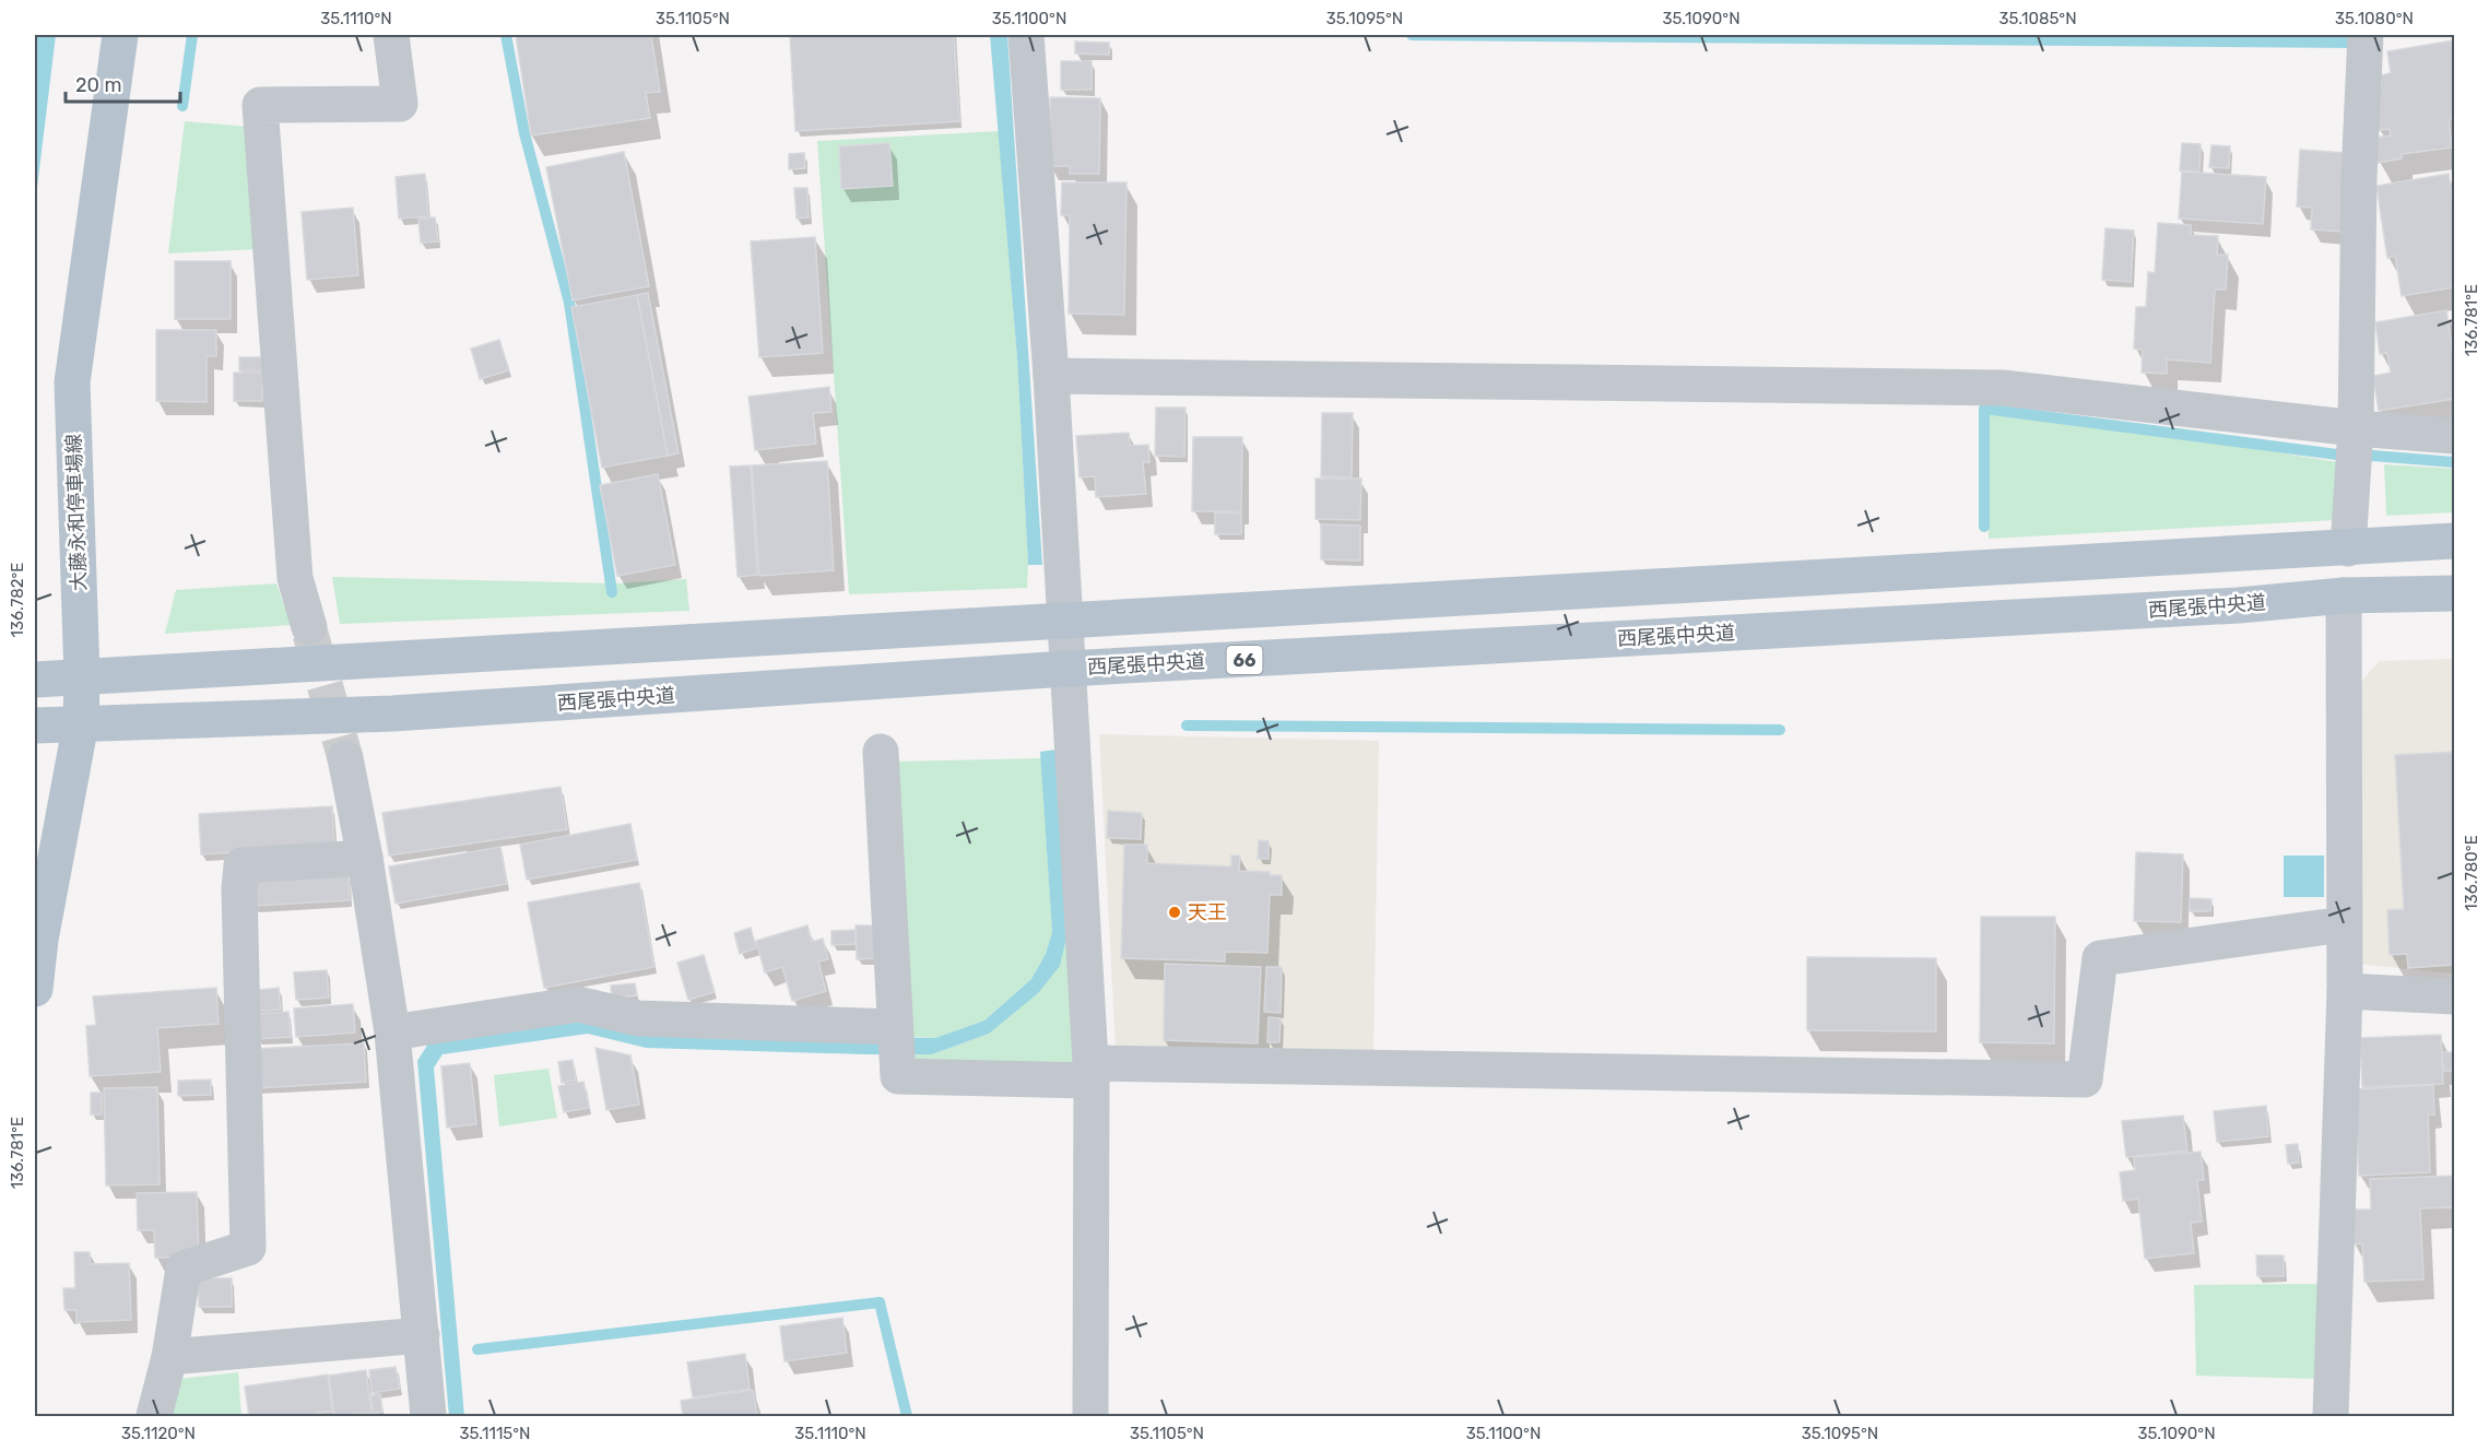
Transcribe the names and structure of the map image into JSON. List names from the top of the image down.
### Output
{
  "streets": {
    "main road": ["大藤永和停車場線", "西尾張中央道", "66"]
  },
  "crossings": [
    ["大藤永和停車場線", "西尾張中央道"]
  ],
  "places": ["天王"],
  "scale_bar": "20 m",
  "coordinates": [
    "35.1110°N",
    "35.1105°N",
    "35.1100°N",
    "35.1095°N",
    "35.1090°N",
    "35.1085°N",
    "35.1080°N",
    "136.781°E",
    "136.782°E",
    "136.780°E",
    "35.1120°N",
    "35.1115°N"
  ]
}
